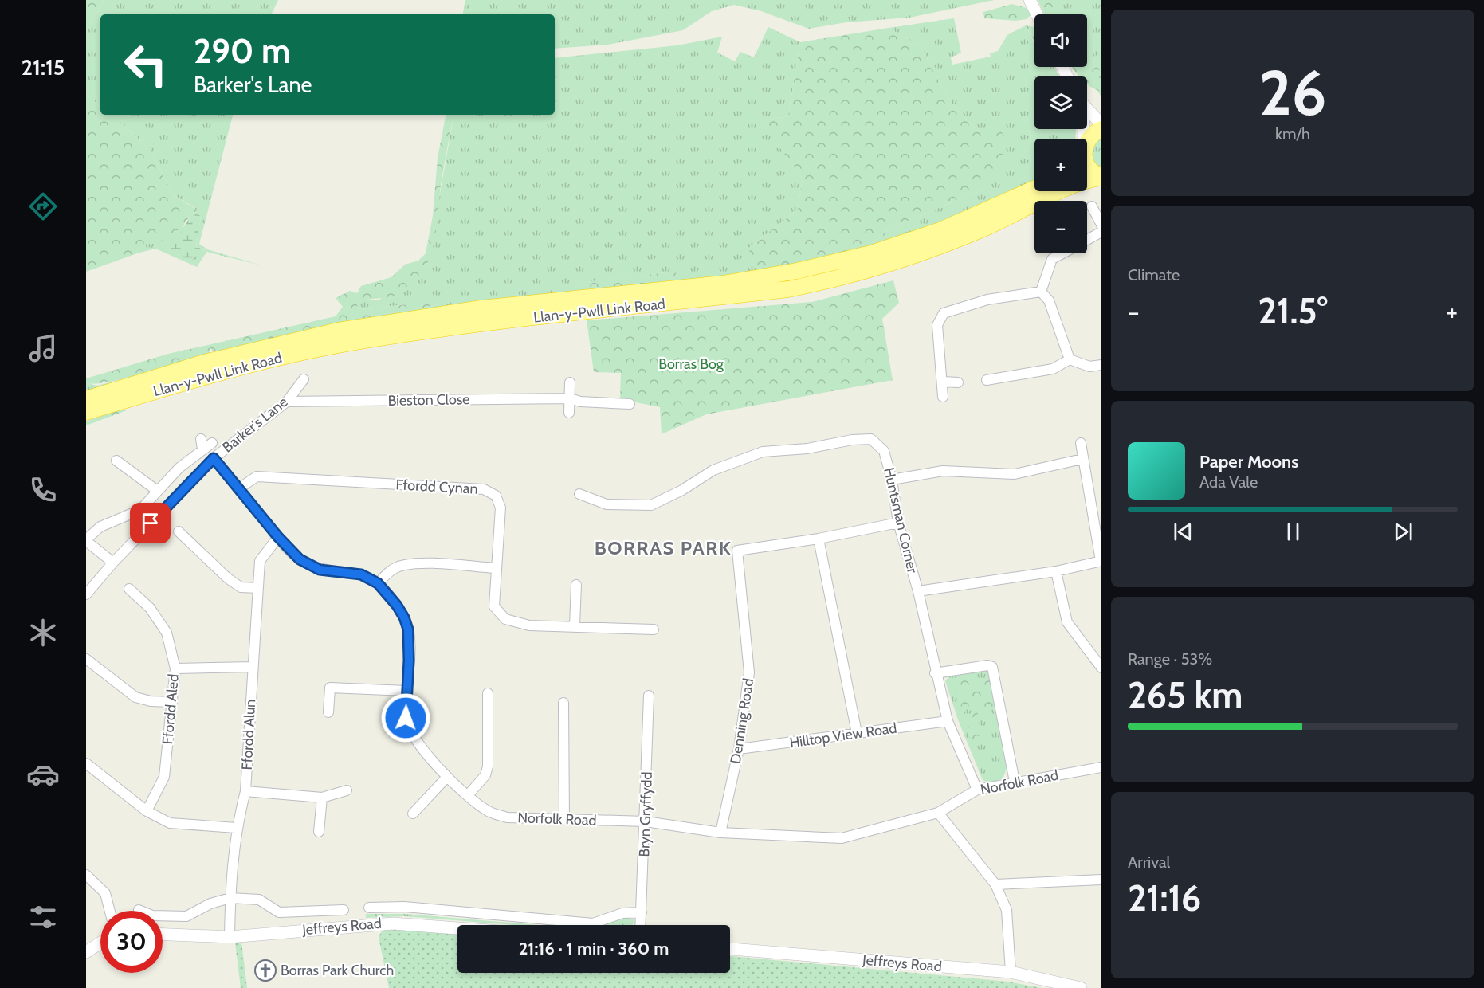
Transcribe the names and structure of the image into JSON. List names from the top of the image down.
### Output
{
  "streets": {
    "highway": ["Llan-y-Pwll Link Road"],
    "street": [
      "Bieston Close",
      "Barker's Lane",
      "Ffordd Cynan",
      "Huntsman Corner",
      "Ffordd Aled",
      "Denning Road",
      "Ffordd Alun",
      "Hilltop View Road",
      "Norfolk Road",
      "Bryn Gryffydd",
      "Jeffreys Road"
    ]
  },
  "crossings": [
    ["Bieston Close", "Barker's Lane"],
    ["Barker's Lane", "Norfolk Road"],
    ["Ffordd Cynan", "Norfolk Road"],
    ["Huntsman Corner", "Hilltop View Road"],
    ["Huntsman Corner", "Norfolk Road"],
    ["Denning Road", "Hilltop View Road"],
    ["Denning Road", "Norfolk Road"],
    ["Ffordd Alun", "Norfolk Road"],
    ["Ffordd Alun", "Jeffreys Road"],
    ["Norfolk Road", "Bryn Gryffydd"],
    ["Bryn Gryffydd", "Jeffreys Road"]
  ],
  "districts": ["BORRAS PARK"],
  "parks": ["Borras Bog"],
  "places": {
    "church": ["Borras Park Church"]
  },
  "page": {
    "tabs": "21:15",
    "tile": [
      ["26", "km/h"],
      "Climate",
      ["Range · 53%", "265 km"],
      ["Arrival", "21:16"]
    ],
    "map_buttons": ["+", "−"],
    "turn": ["290 m", "Barker's Lane"],
    "heat": ["−", "21.5°", "+"],
    "song": ["Paper Moons", "Ada Vale"],
    "limit": "30",
    "trip": "21:16 · 1 min · 360 m"
  }
}
